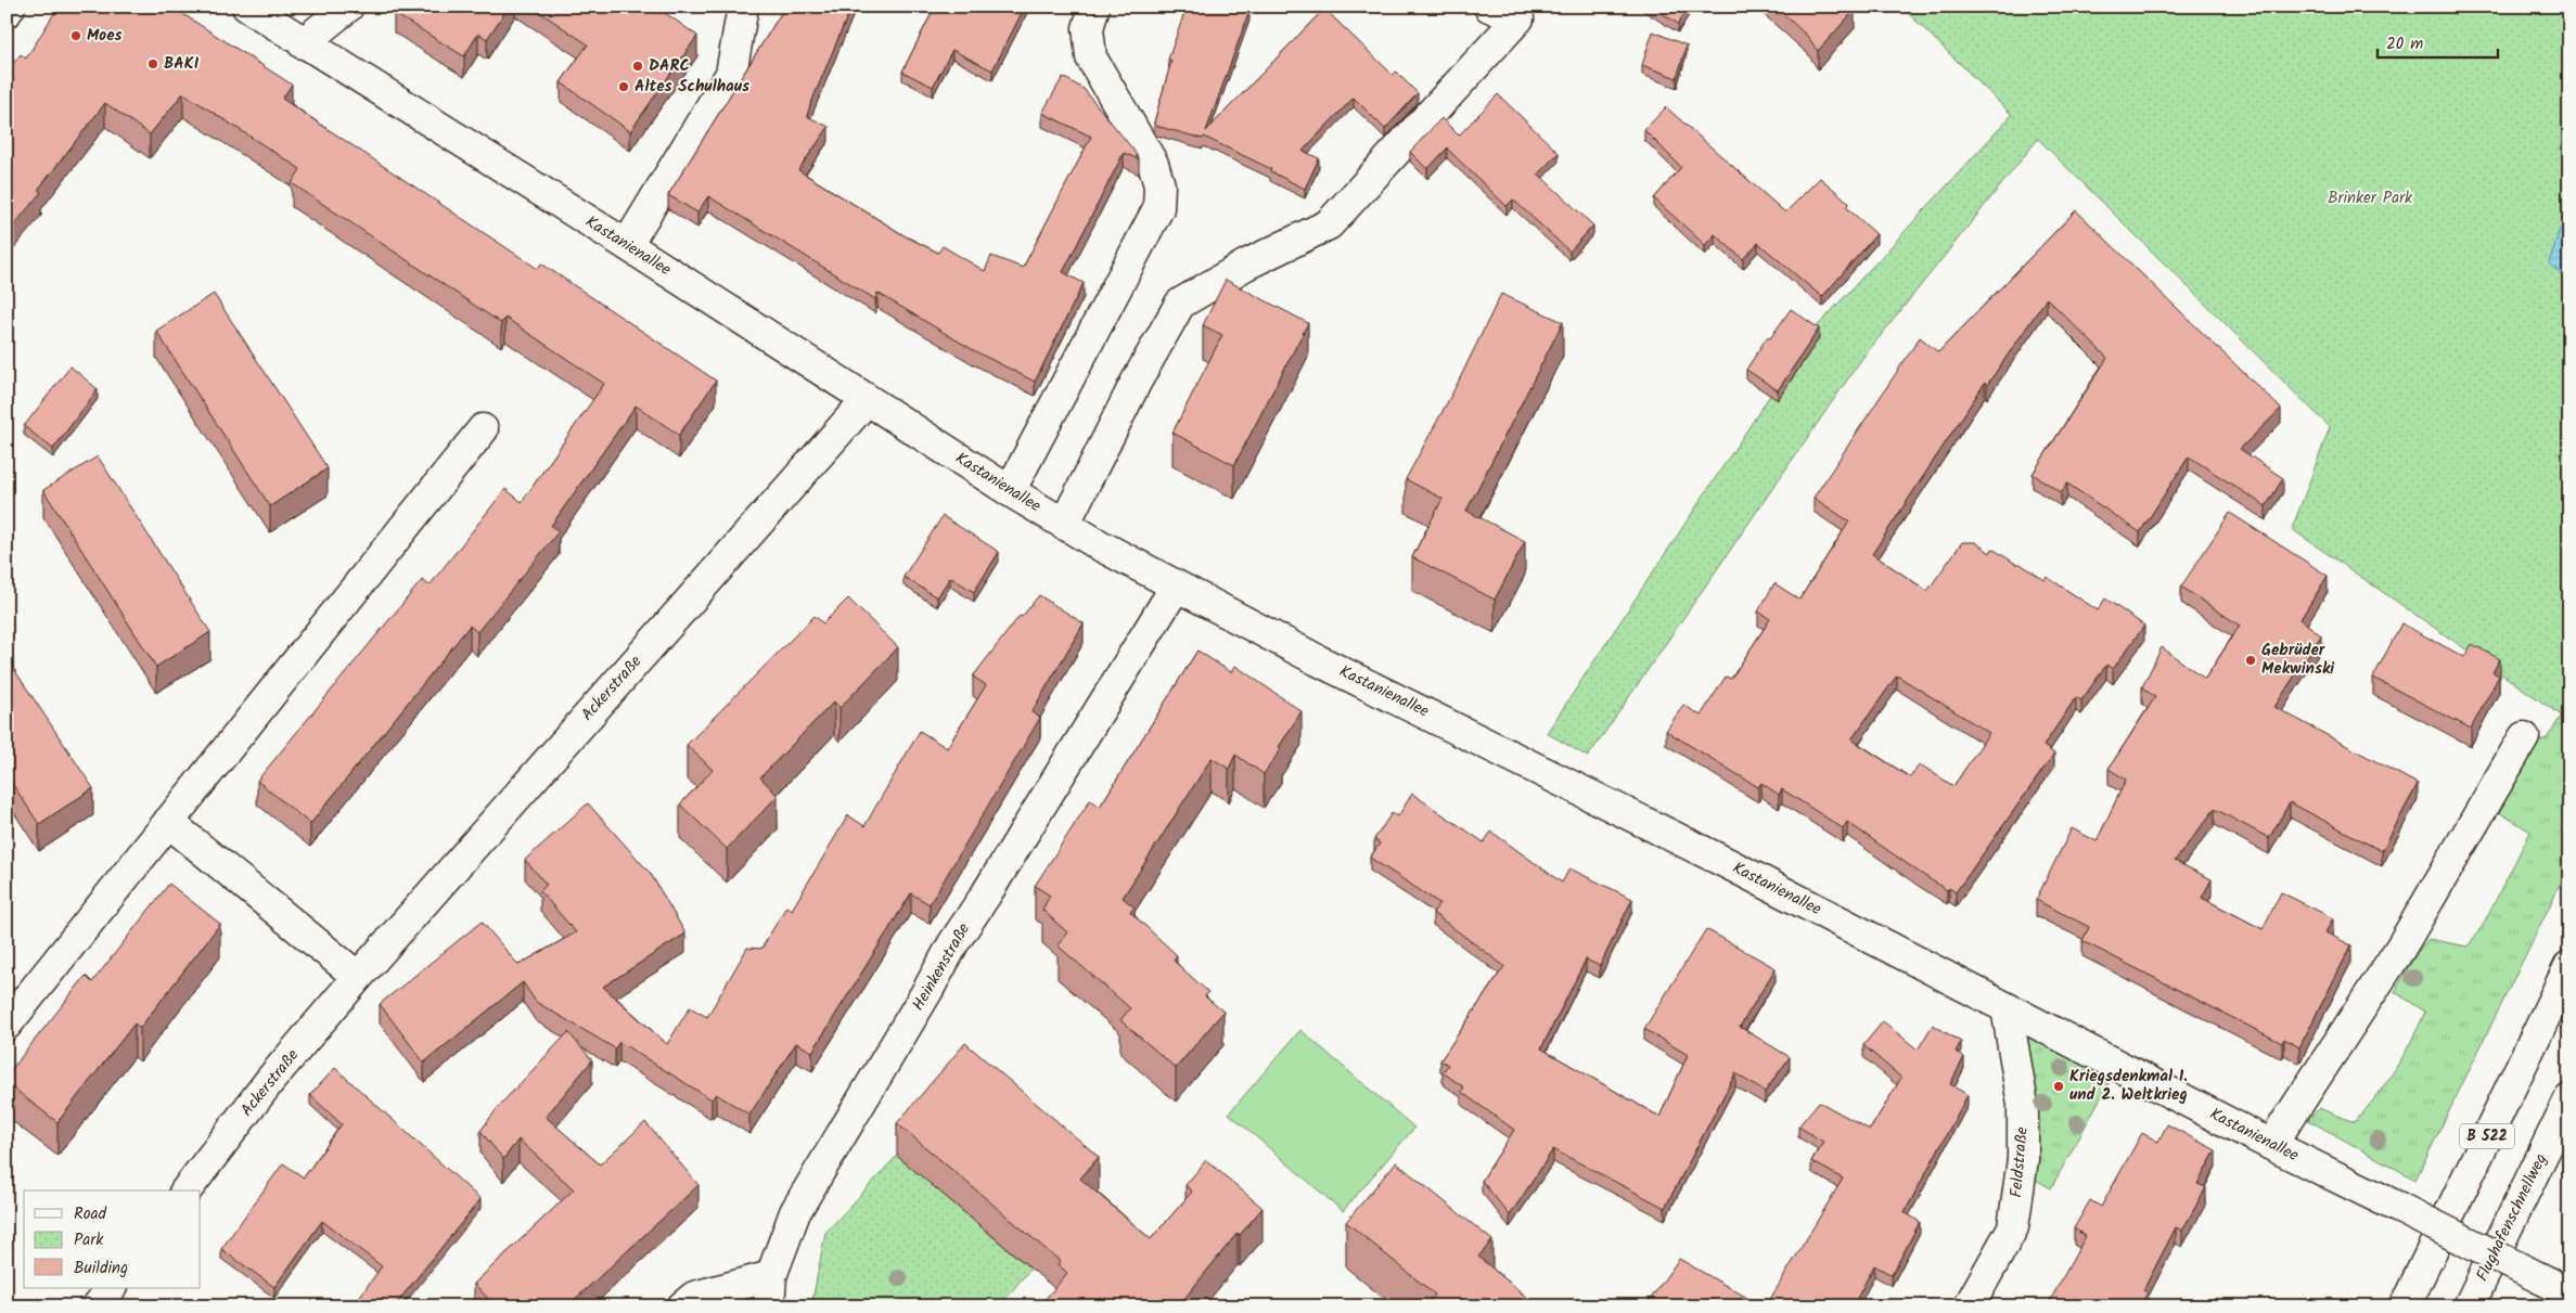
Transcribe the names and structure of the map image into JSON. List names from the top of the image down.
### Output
{
  "streets": {
    "main road": [
      "Kastanienallee",
      "Ackerstraße",
      "Heinkenstraße",
      "B 522",
      "Feldstraße",
      "Flughafenschnellweg"
    ]
  },
  "crossings": [
    ["Kastanienallee", "Ackerstraße"],
    ["Kastanienallee", "Heinkenstraße"],
    ["Kastanienallee", "Feldstraße"]
  ],
  "parks": ["Brinker Park"],
  "places": [
    "Moes",
    "BAKI",
    "DARC",
    "Altes Schulhaus",
    "Gebrüder Mekwinski",
    "Kriegsdenkmal 1. und 2. Weltkrieg"
  ],
  "legend": ["Road", "Park", "Building"],
  "scale_bar": "20 m"
}
